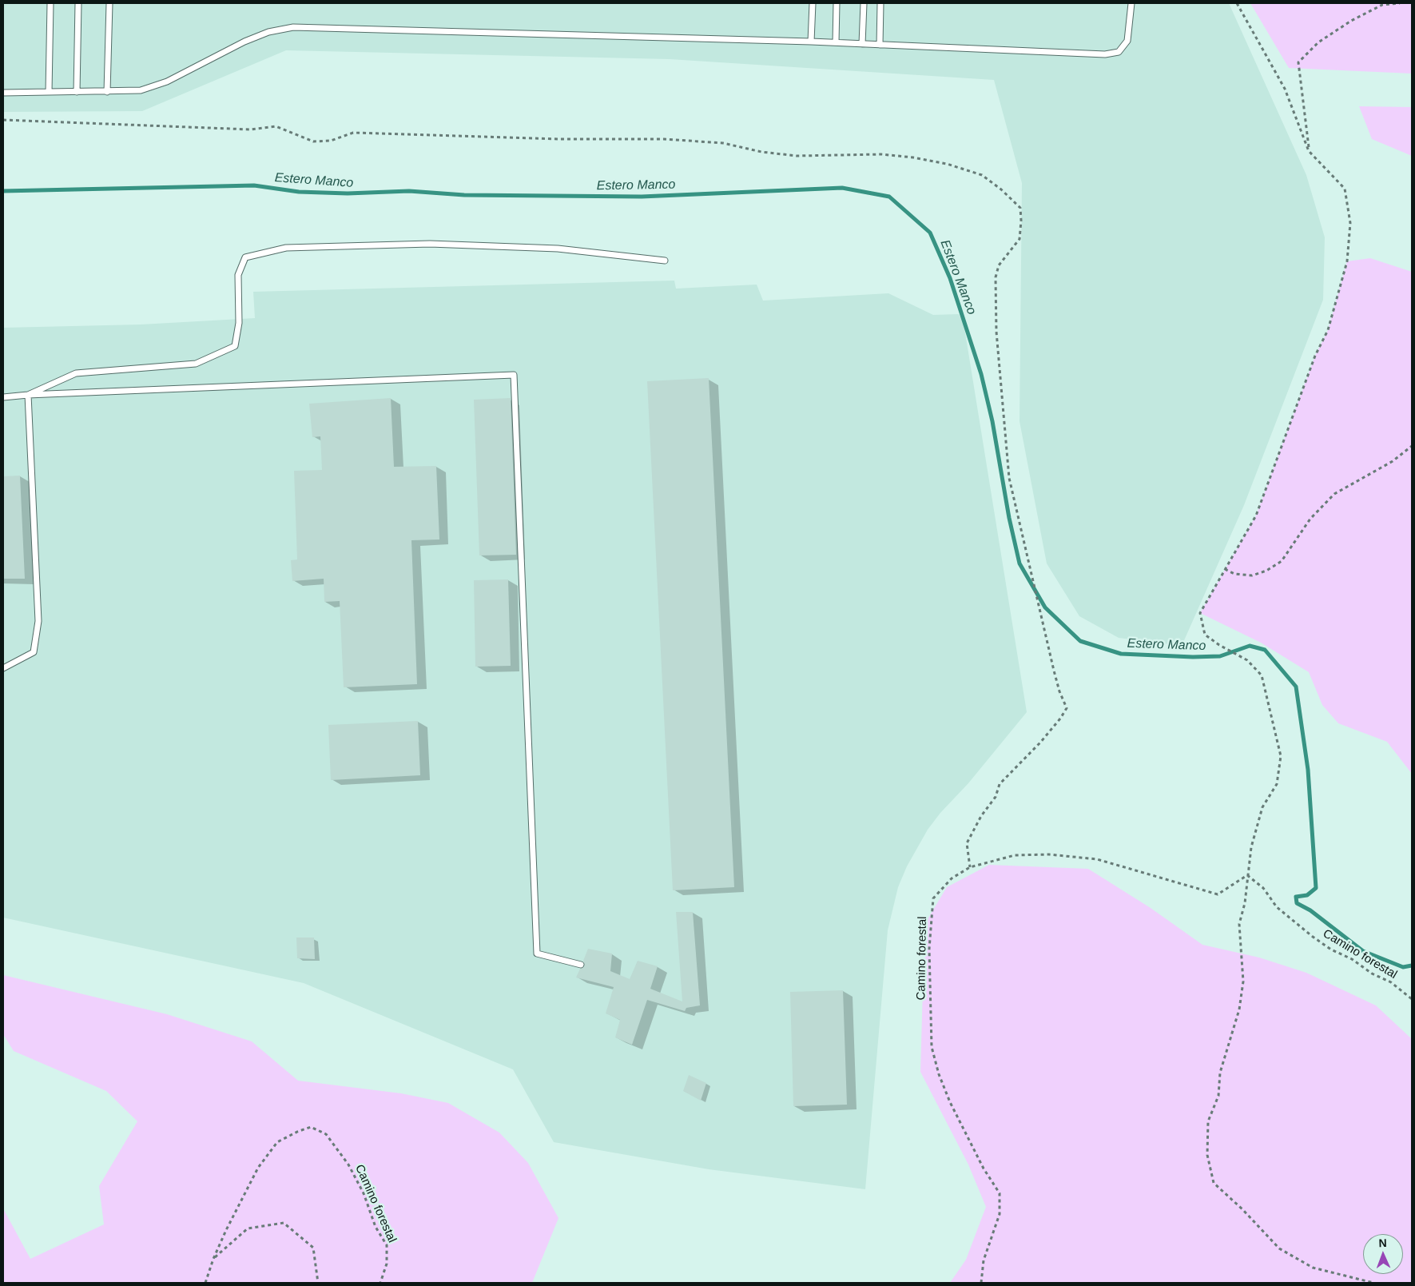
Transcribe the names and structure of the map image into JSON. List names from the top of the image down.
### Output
{
  "streets": {
    "path": ["Camino forestal"]
  },
  "water": ["Estero Manco"],
  "north": "top"
}
